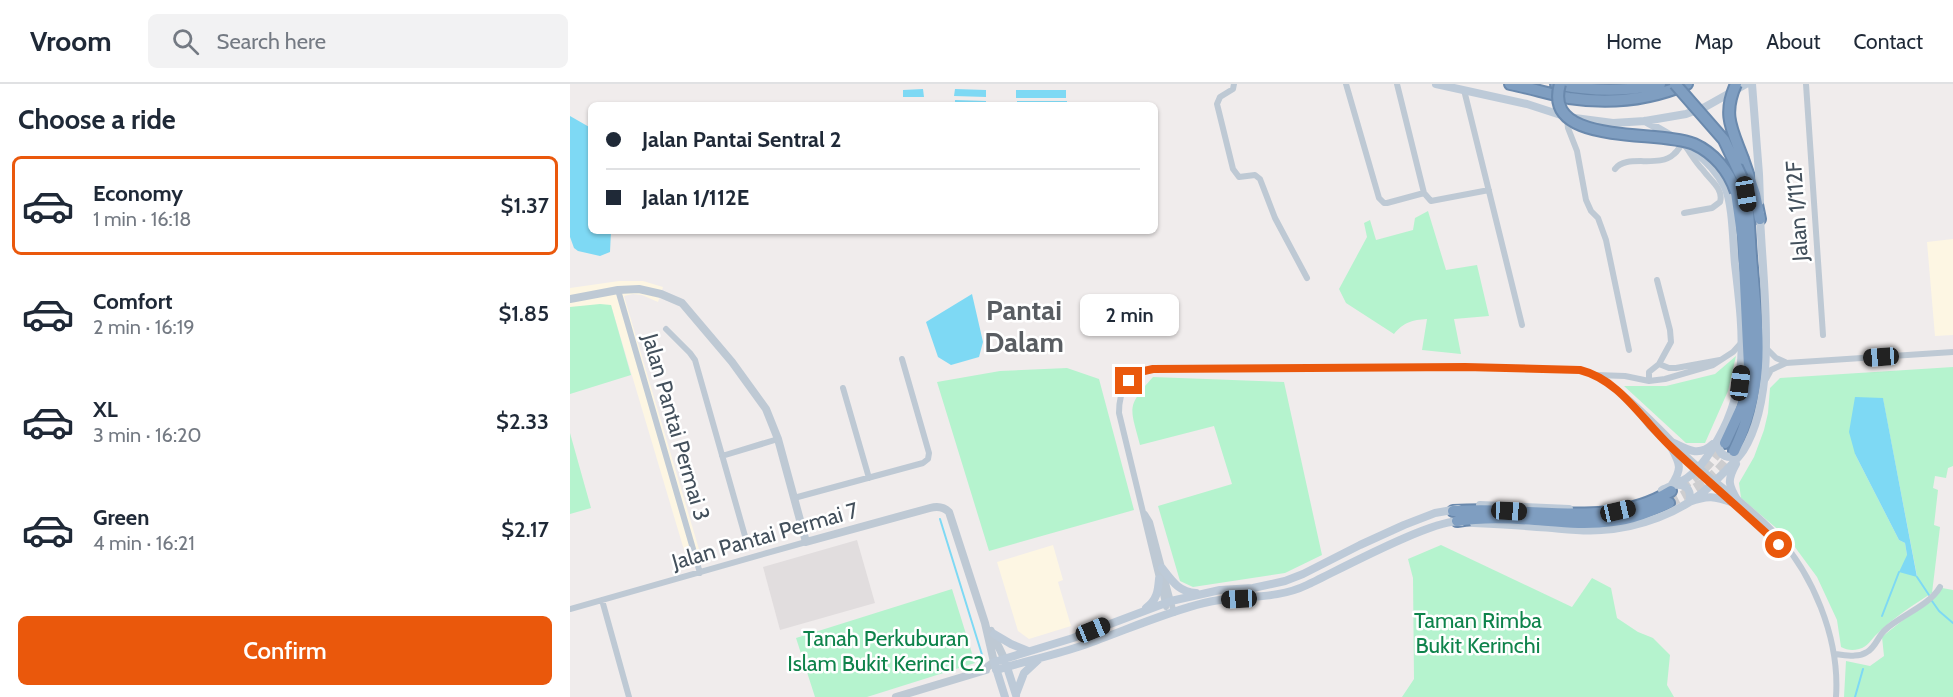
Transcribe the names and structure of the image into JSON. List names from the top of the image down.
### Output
{
  "streets": {
    "street": ["Jalan 1/112F", "Jalan Pantai Permai 3", "Jalan Pantai Permai 7"]
  },
  "crossings": [
    ["Jalan Pantai Permai 3", "Jalan Pantai Permai 7"]
  ],
  "districts": ["Pantai Dalam"],
  "parks": ["Taman Rimba Bukit Kerinchi", "Tanah Perkuburan Islam Bukit Kerinci C2"],
  "page": {
    "header": "Vroom",
    "search": "Search here",
    "nav": [
      "Home",
      "Map",
      "About",
      "Contact"
    ],
    "heading": "Choose a ride",
    "banner": ["Jalan Pantai Sentral 2", "Jalan 1/112E"],
    "list": [
      {
        "name": "Economy",
        "note": "1 min · 16:18",
        "value": "$1.37"
      },
      {
        "name": "Comfort",
        "note": "2 min · 16:19",
        "value": "$1.85"
      },
      {
        "name": "XL",
        "note": "3 min · 16:20",
        "value": "$2.33"
      },
      {
        "name": "Green",
        "note": "4 min · 16:21",
        "value": "$2.17"
      }
    ],
    "bubble": "2 min",
    "buttons": "Confirm"
  }
}
